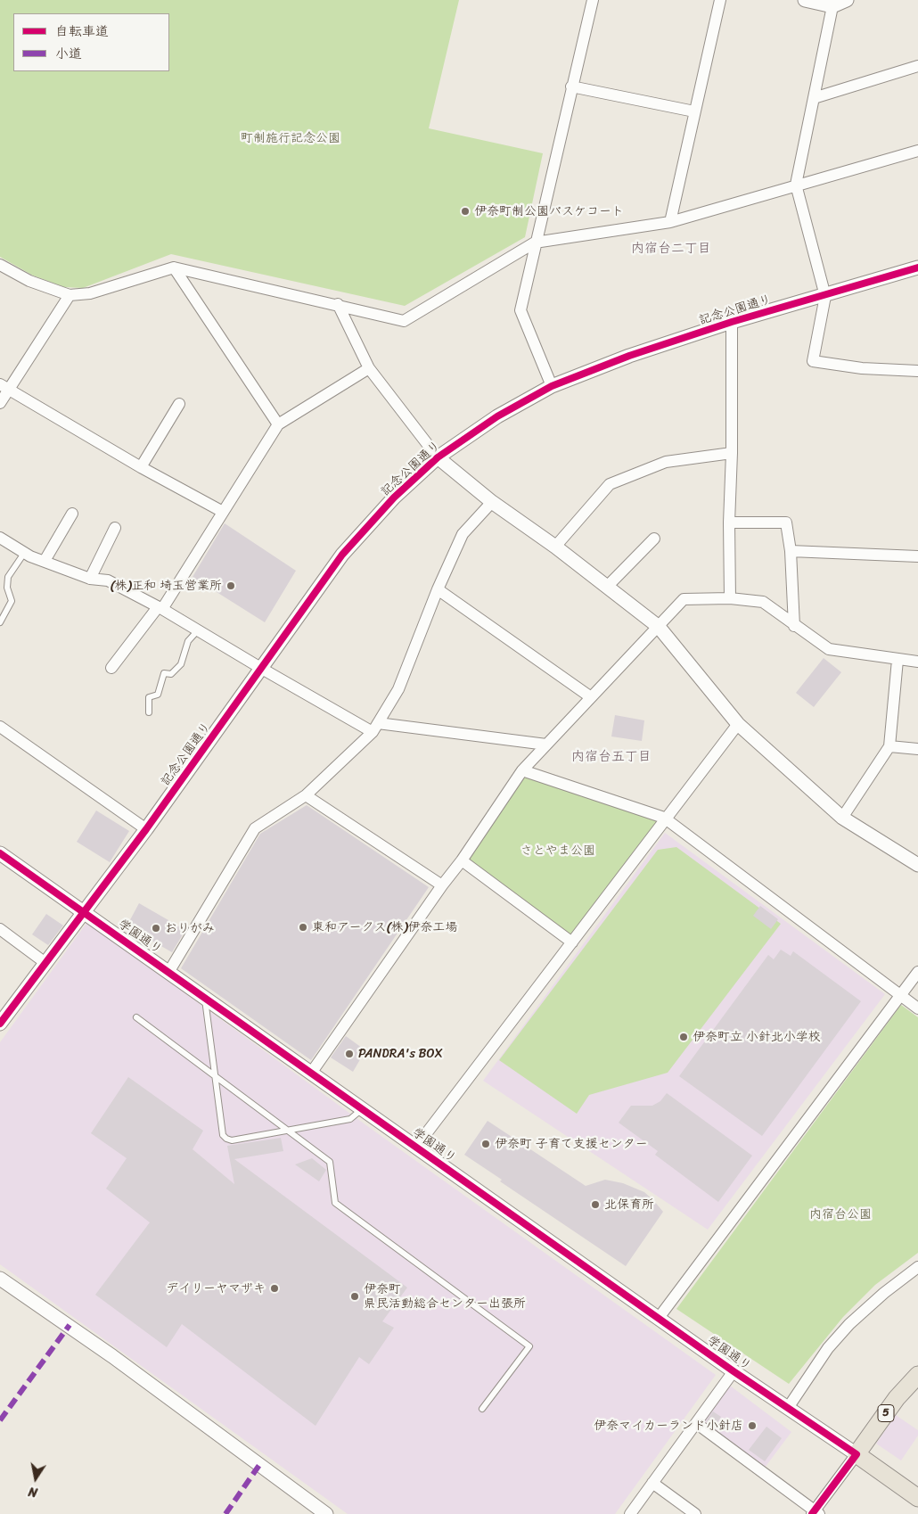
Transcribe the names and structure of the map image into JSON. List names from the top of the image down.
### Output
{
  "streets": {
    "main road": ["5"],
    "street": ["記念公園通り", "学園通り"]
  },
  "crossings": [
    ["記念公園通り", "学園通り"],
    ["学園通り", "5"]
  ],
  "districts": ["内宿台二丁目", "内宿台五丁目"],
  "parks": ["町制施行記念公園", "さとやま公園", "内宿台公園"],
  "places": [
    "伊奈町制公園バスケコート",
    "(株)正和 埼玉営業所",
    "東和アークス(株)伊奈工場",
    "おりがみ",
    "伊奈町立 小針北小学校",
    "PANDRA's BOX",
    "伊奈町 子育て支援センター",
    "北保育所",
    "デイリーヤマザキ",
    "伊奈町 県民活動総合センター出張所",
    "伊奈マイカーランド小針店"
  ],
  "legend": ["自転車道", "小道"],
  "north": "bottom"
}
